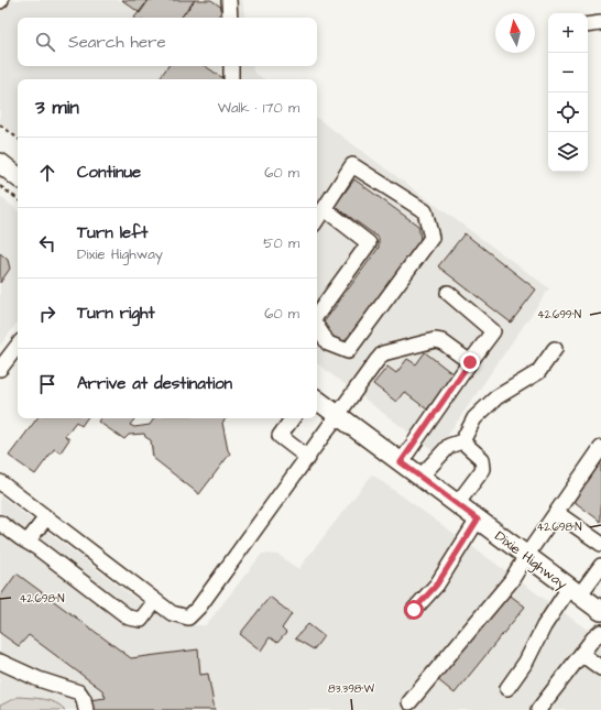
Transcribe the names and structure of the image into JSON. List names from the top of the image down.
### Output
{
  "streets": {
    "main road": ["Dixie Highway"]
  },
  "north": "top",
  "page": {
    "map_buttons": ["+", "−"],
    "search": "Search here",
    "heading": ["3 min", "Walk · 170 m"],
    "list": [
      ["Continue", "60 m"],
      ["Turn left", "Dixie Highway", "50 m"],
      ["Turn right", "60 m"],
      "Arrive at destination"
    ]
  },
  "coordinates": ["42.699°N", "42.698°N", "83.398°W"]
}
